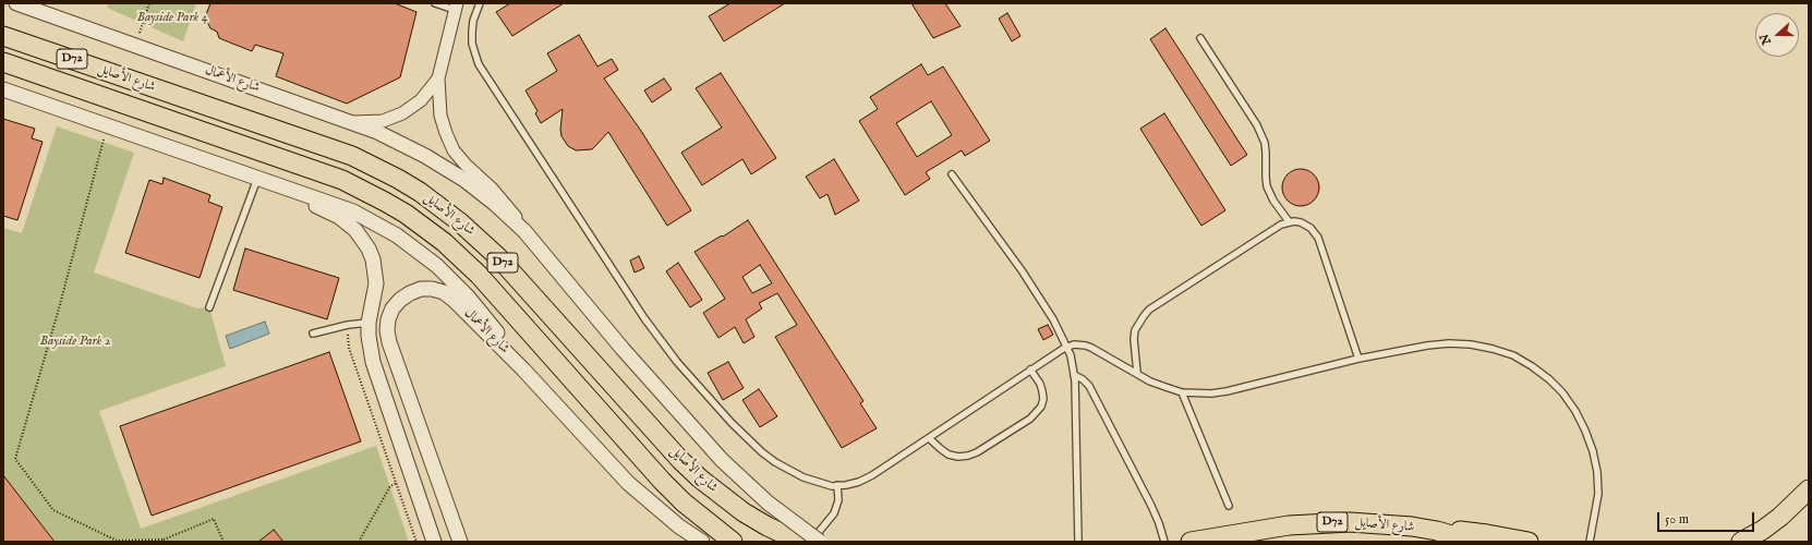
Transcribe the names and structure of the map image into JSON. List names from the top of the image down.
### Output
{
  "streets": {
    "main road": ["D72", "شارع الأصايل"],
    "street": ["شارع الأعمال"]
  },
  "parks": ["Bayside Park 4", "Bayside Park 2"],
  "scale_bar": "50 m",
  "north": "left"
}
